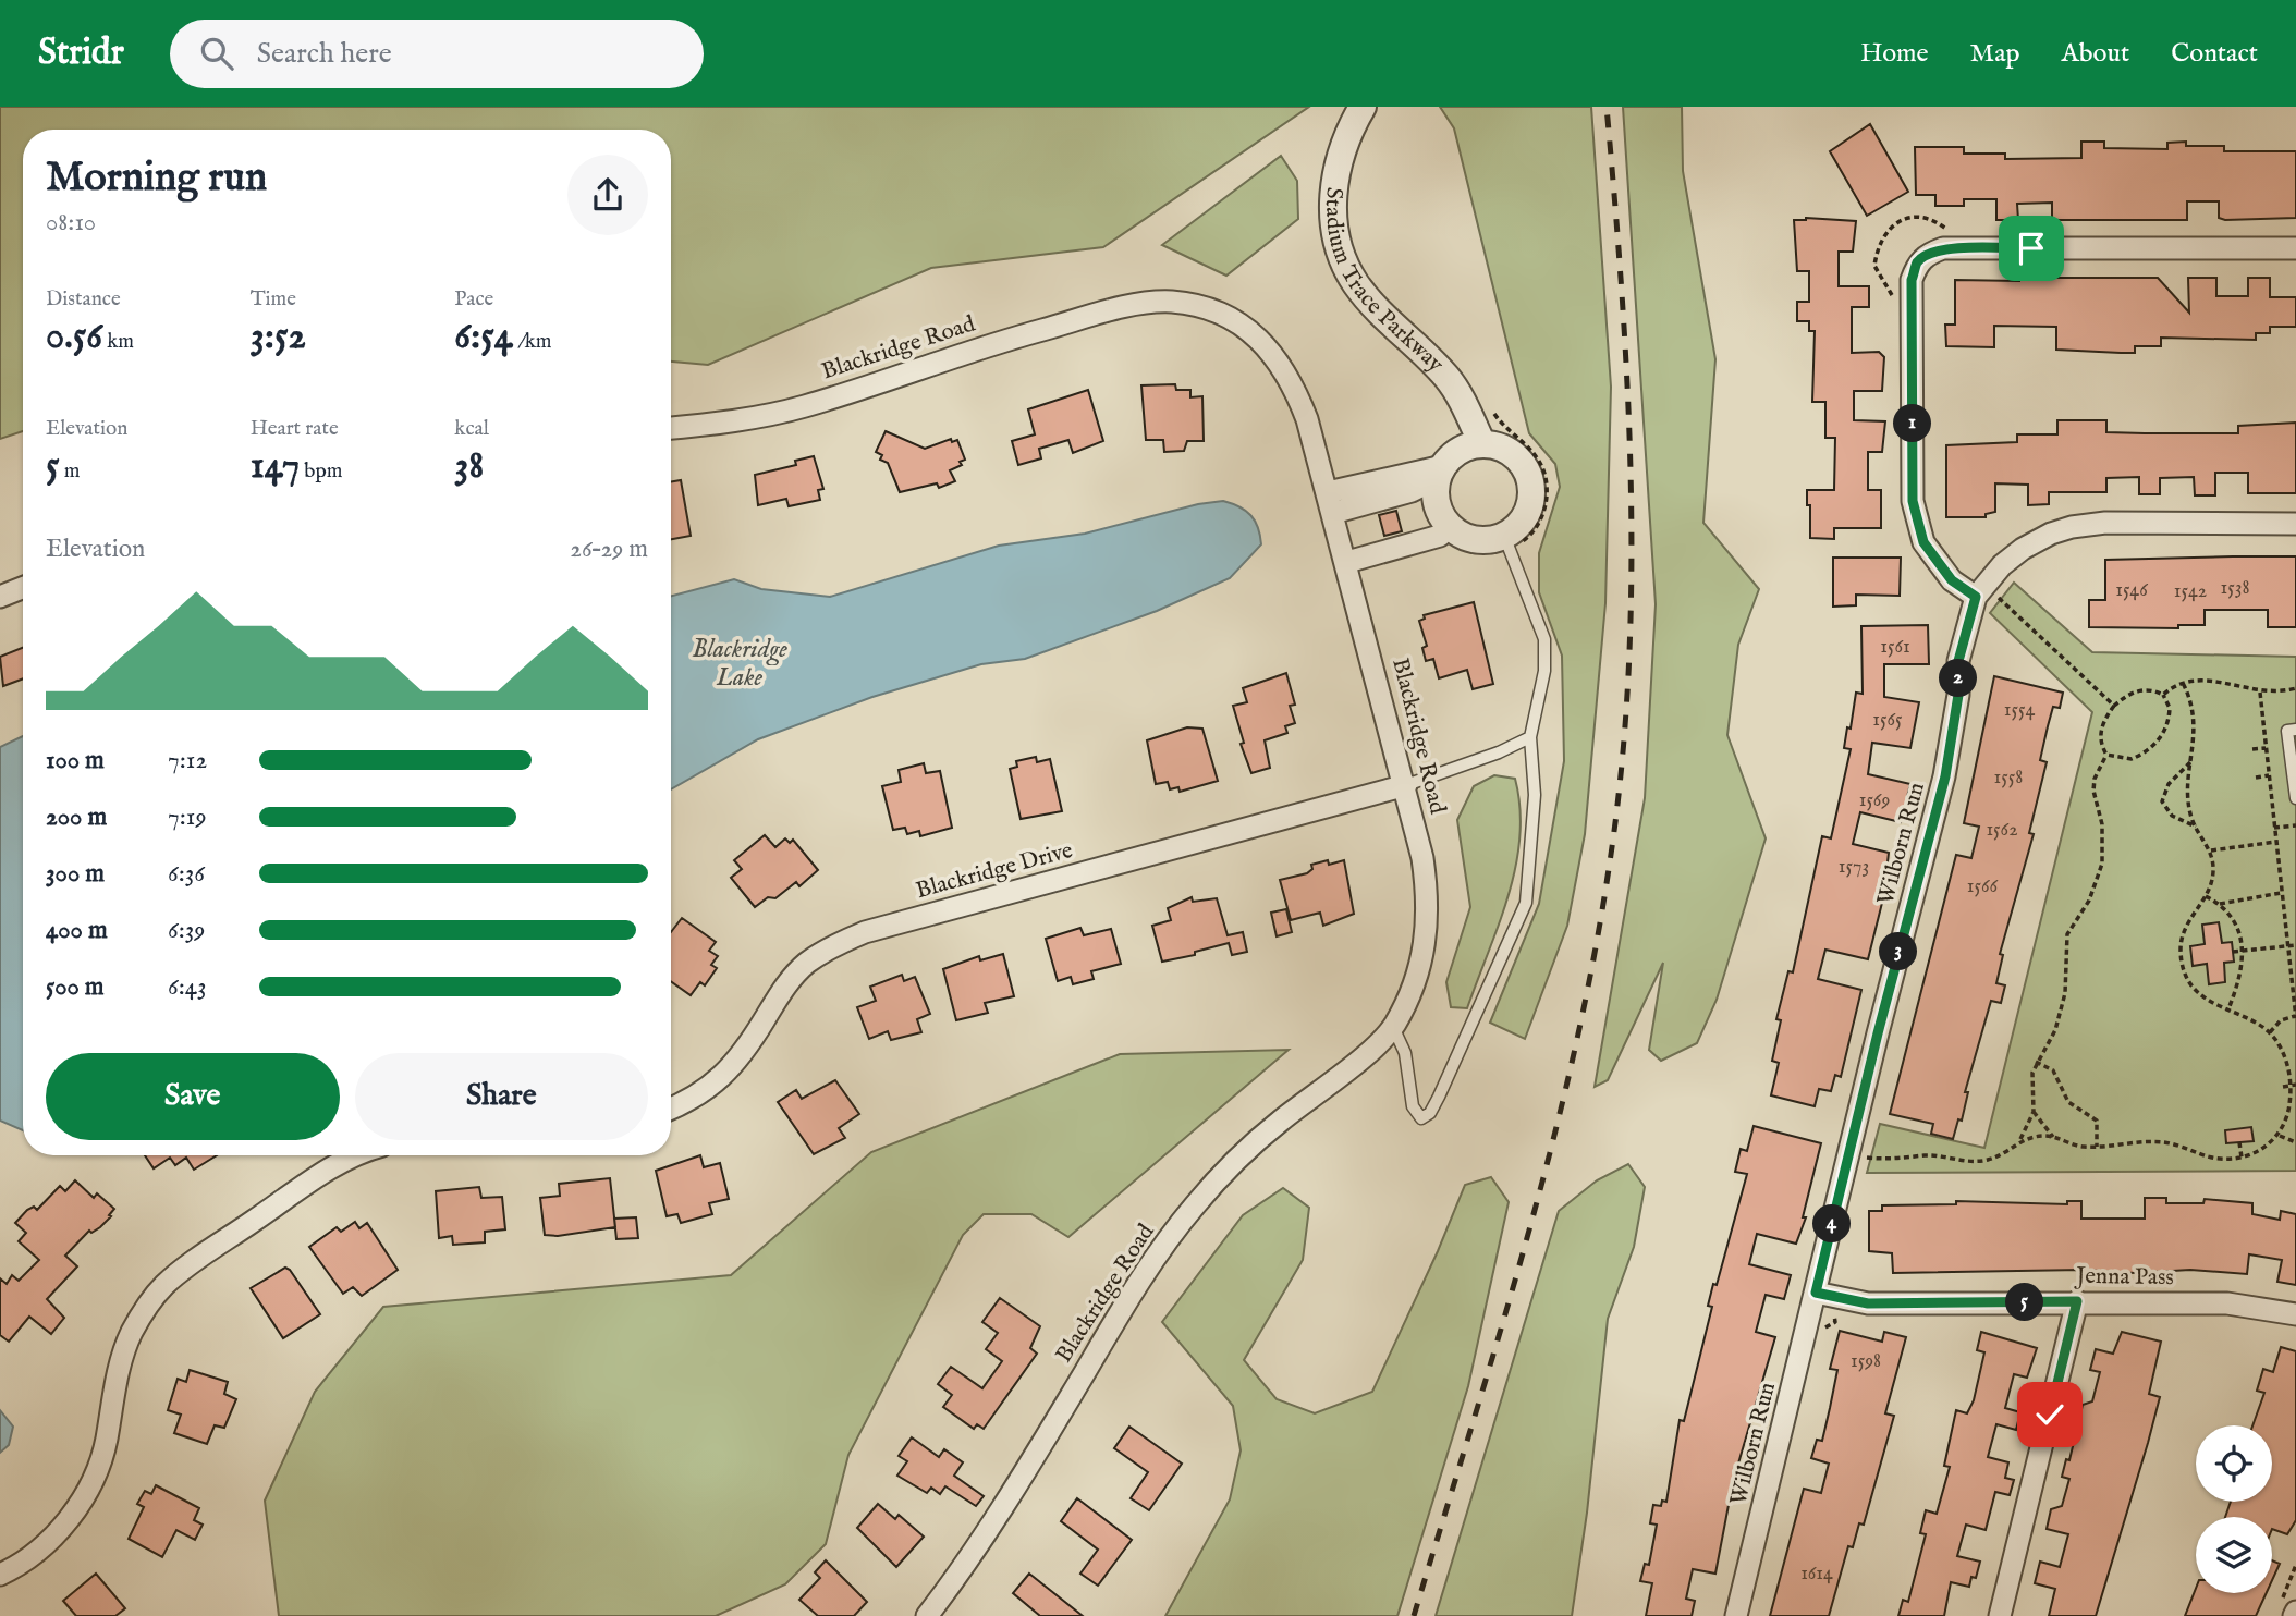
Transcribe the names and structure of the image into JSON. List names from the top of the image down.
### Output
{
  "streets": {
    "street": [
      "Stadium Trace Parkway",
      "Blackridge Road",
      "Wilborn Run",
      "Blackridge Drive",
      "Jenna Pass"
    ]
  },
  "crossings": [
    ["Blackridge Road", "Blackridge Drive"],
    ["Wilborn Run", "Jenna Pass"]
  ],
  "water": ["Blackridge Lake"],
  "house_numbers": [
    "1538",
    "1546",
    "1542",
    "1561",
    "1554",
    "1565",
    "1558",
    "1569",
    "1562",
    "1573",
    "1566",
    "1598",
    "1614"
  ],
  "page": {
    "header": "Stridr",
    "search": "Search here",
    "nav": [
      "Home",
      "Map",
      "About",
      "Contact"
    ],
    "heading": ["Morning run", "08:10"],
    "stats": [
      ["Distance", "0.56 km"],
      ["Time", "3:52"],
      ["Pace", "6:54 /km"],
      ["Elevation", "5 m"],
      ["Heart rate", "147 bpm"],
      ["kcal", "38"]
    ],
    "pins": [
      "1",
      "2",
      "3",
      "4",
      "5"
    ],
    "chart": ["Elevation", "26–29 m"],
    "list": [
      {
        "name": "100 m",
        "note": "7:12"
      },
      {
        "name": "200 m",
        "note": "7:19"
      },
      {
        "name": "300 m",
        "note": "6:36"
      },
      {
        "name": "400 m",
        "note": "6:39"
      },
      {
        "name": "500 m",
        "note": "6:43"
      }
    ],
    "buttons": ["Save", "Share"]
  }
}
